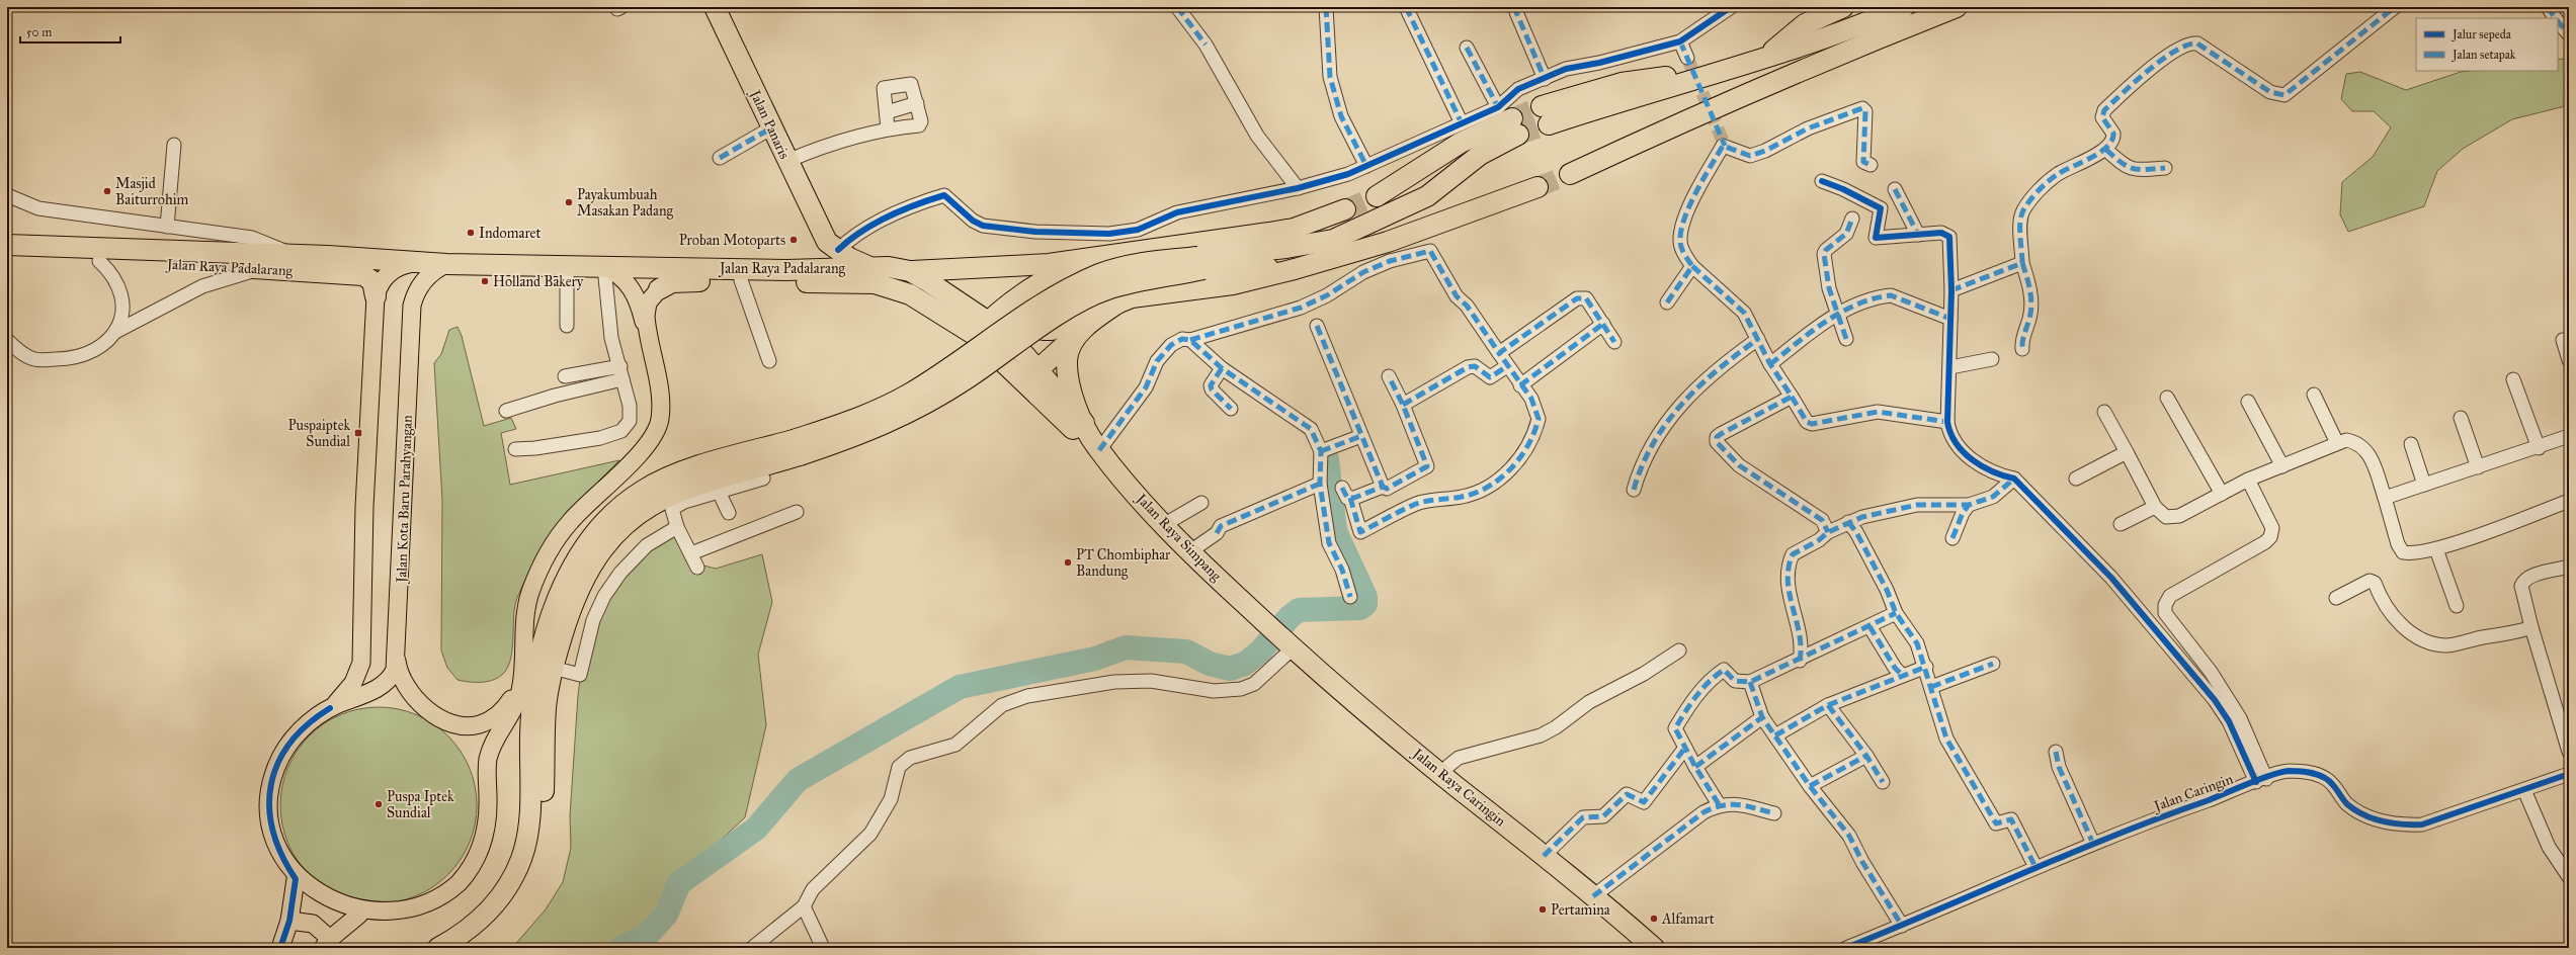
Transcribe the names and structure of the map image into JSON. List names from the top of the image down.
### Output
{
  "streets": {
    "highway": [
      "Jalan Panaris",
      "Jalan Raya Padalarang",
      "Jalan Raya Simpang",
      "Jalan Raya Caringin"
    ],
    "main road": ["Jalan Kota Baru Parahyangan"],
    "street": ["Jalan Caringin"]
  },
  "crossings": [
    ["Jalan Raya Padalarang", "Jalan Kota Baru Parahyangan"],
    ["Jalan Raya Padalarang", "Jalan Raya Simpang"],
    ["Jalan Raya Simpang", "Jalan Raya Caringin"]
  ],
  "places": {
    "other": [
      "Masjid Baiturrohim",
      "Payakumbuah Masakan Padang",
      "Indomaret",
      "Proban Motoparts",
      "Holland Bakery",
      "PT Chombiphar Bandung",
      "Puspa Iptek Sundial",
      "Pertamina",
      "Alfamart"
    ],
    "transit": ["Puspaiptek Sundial"]
  },
  "legend": ["Jalur sepeda", "Jalan setapak"],
  "scale_bar": "50 m"
}
